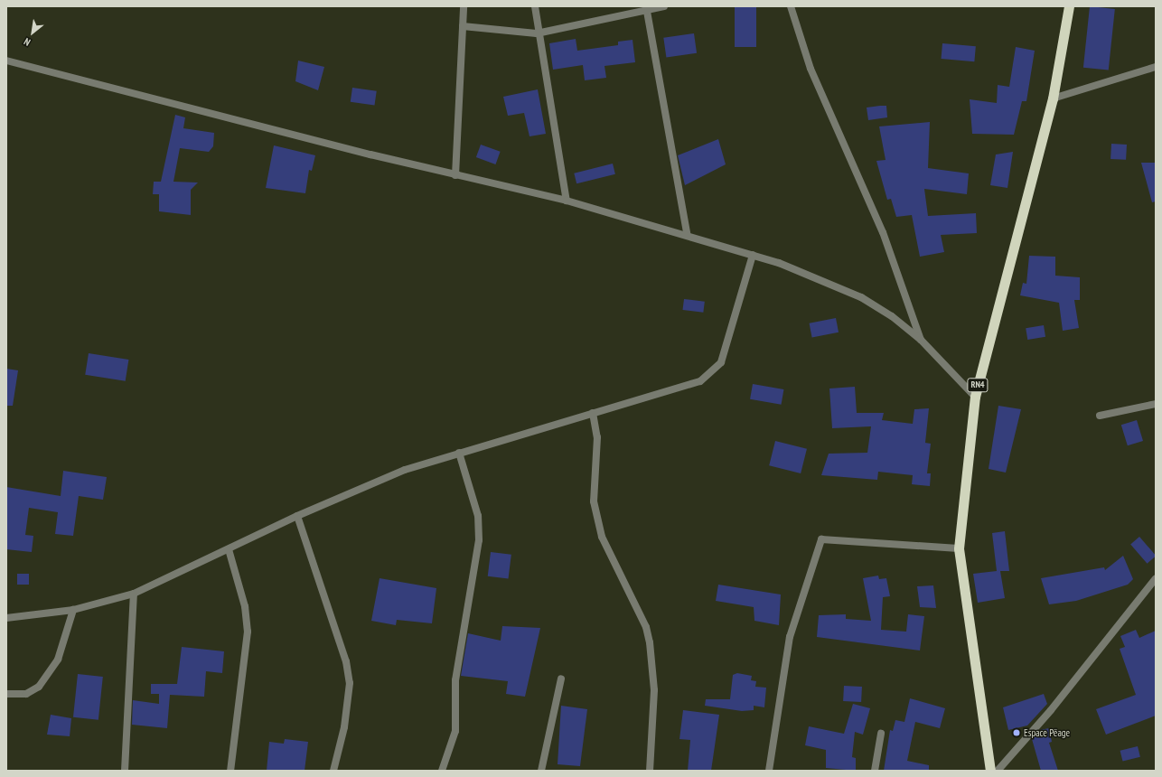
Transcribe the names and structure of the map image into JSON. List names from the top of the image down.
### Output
{
  "streets": {
    "highway": ["RN4"]
  },
  "places": ["Espace Pëage"],
  "north": "bottom left"
}
